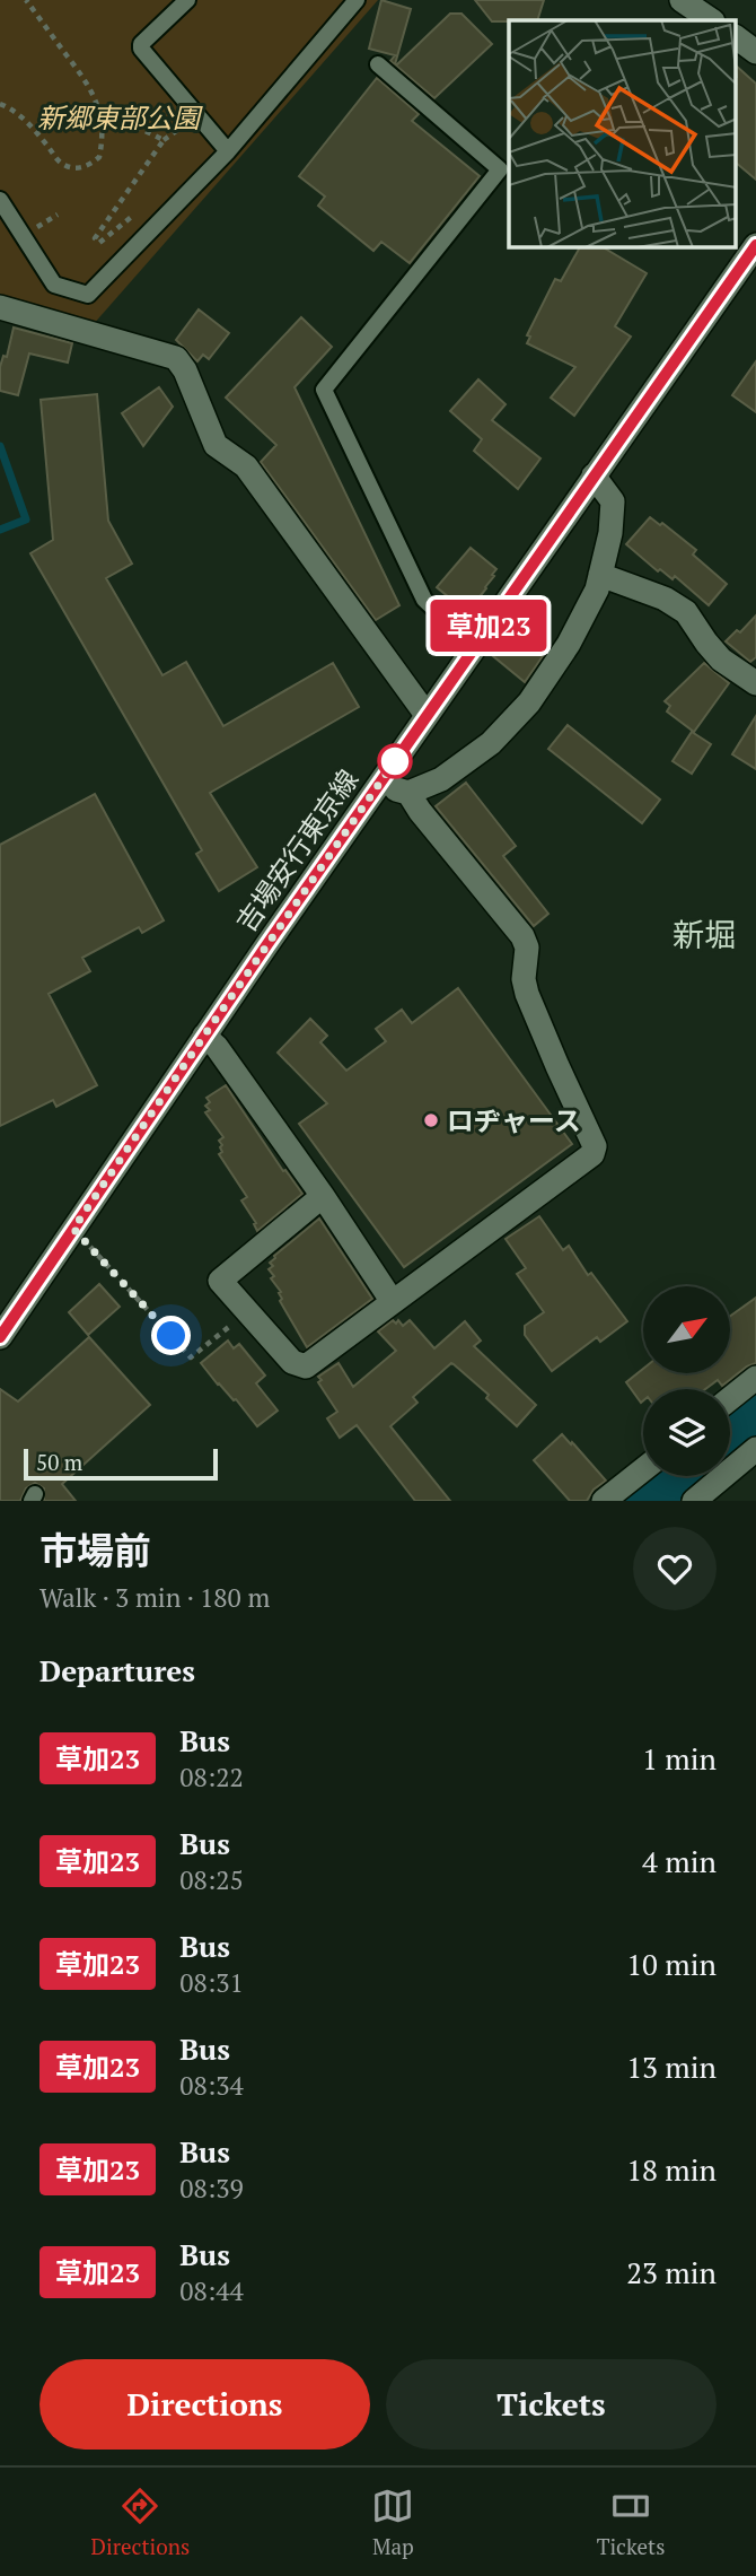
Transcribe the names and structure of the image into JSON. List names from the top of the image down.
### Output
{
  "streets": {
    "street": ["吉場安行東京線"]
  },
  "districts": ["新堀"],
  "parks": ["新郷東部公園"],
  "places": ["ロヂャース"],
  "lines": ["bus line 草加23"],
  "scale_bar": "50 m",
  "north": "top right",
  "page": {
    "on_map": "草加23",
    "scale": "50 m",
    "heading": [
      ["市場前", "Walk · 3 min · 180 m"],
      "Departures"
    ],
    "list": [
      {
        "mark": "草加23",
        "name": "Bus",
        "note": "08:22",
        "value": "1 min"
      },
      {
        "mark": "草加23",
        "name": "Bus",
        "note": "08:25",
        "value": "4 min"
      },
      {
        "mark": "草加23",
        "name": "Bus",
        "note": "08:31",
        "value": "10 min"
      },
      {
        "mark": "草加23",
        "name": "Bus",
        "note": "08:34",
        "value": "13 min"
      },
      {
        "mark": "草加23",
        "name": "Bus",
        "note": "08:39",
        "value": "18 min"
      },
      {
        "mark": "草加23",
        "name": "Bus",
        "note": "08:44",
        "value": "23 min"
      }
    ],
    "buttons": ["Directions", "Tickets"],
    "tabs": ["Directions", "Map", "Tickets"]
  }
}
